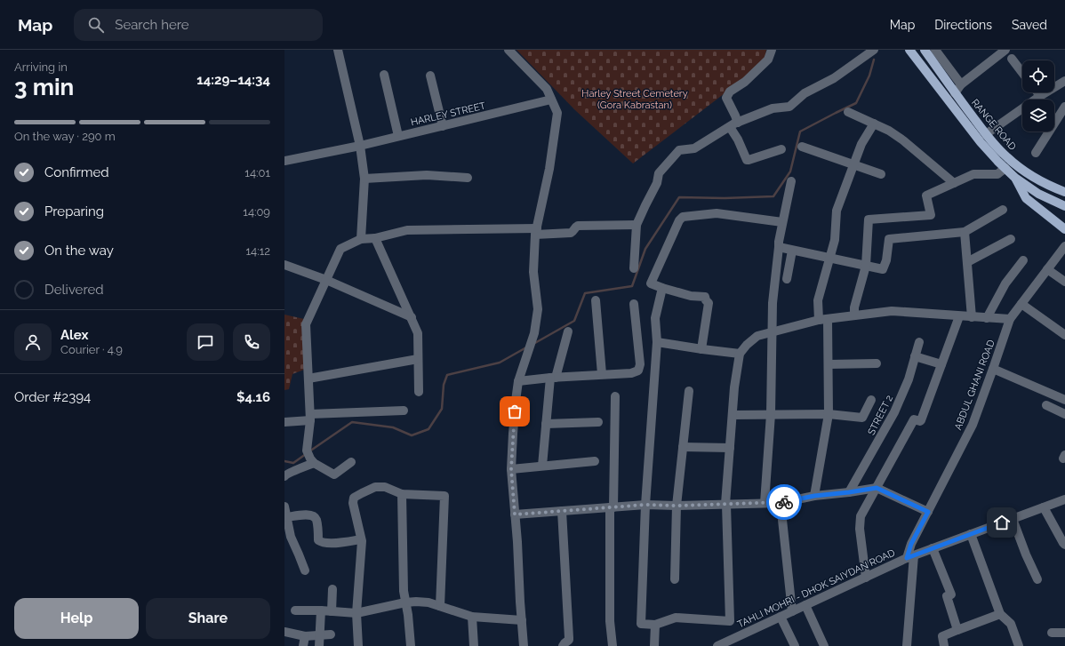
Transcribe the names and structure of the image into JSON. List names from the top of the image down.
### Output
{
  "streets": {
    "main road": ["RANGE ROAD"],
    "street": [
      "HARLEY STREET",
      "ABDUL GHANI ROAD",
      "STREET 2",
      "TAHLI MOHRI - DHOK SAIYDAN ROAD"
    ]
  },
  "crossings": [
    ["ABDUL GHANI ROAD", "TAHLI MOHRI - DHOK SAIYDAN ROAD"]
  ],
  "parks": ["Harley Street Cemetery (Gora Kabrastan)"],
  "page": {
    "header": "Map",
    "search": "Search here",
    "nav": ["Map", "Directions", "Saved"],
    "heading": ["3 min", "Arriving in", "14:29–14:34"],
    "panel": [
      "Alex",
      "Courier · 4.9",
      "Order #2394",
      "$4.16"
    ],
    "bar": "On the way · 290 m",
    "list": [
      ["Confirmed", "14:01"],
      ["Preparing", "14:09"],
      ["On the way", "14:12"],
      "Delivered"
    ],
    "buttons": ["Help", "Share"]
  }
}
